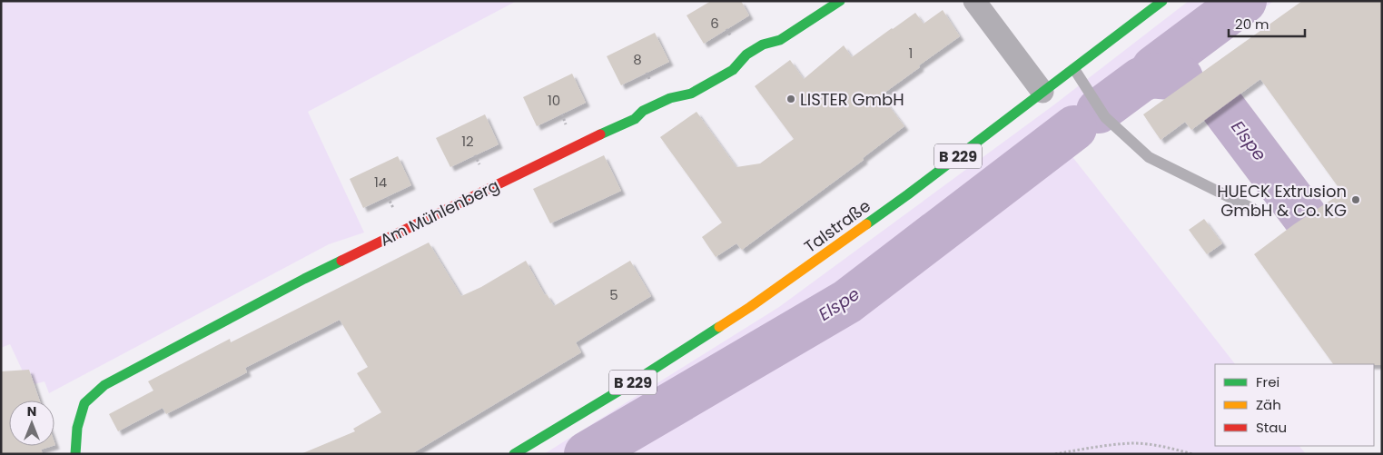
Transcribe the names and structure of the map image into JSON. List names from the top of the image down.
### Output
{
  "streets": {
    "street": ["B 229", "Am Mühlenberg", "Talstraße"]
  },
  "water": ["Elspe"],
  "places": ["LISTER GmbH", "HUECK Extrusion GmbH & Co. KG"],
  "house_numbers": [
    "6",
    "1",
    "8",
    "10",
    "12",
    "14",
    "5"
  ],
  "legend": ["Frei", "Zäh", "Stau"],
  "scale_bar": "20 m",
  "north": "top"
}
